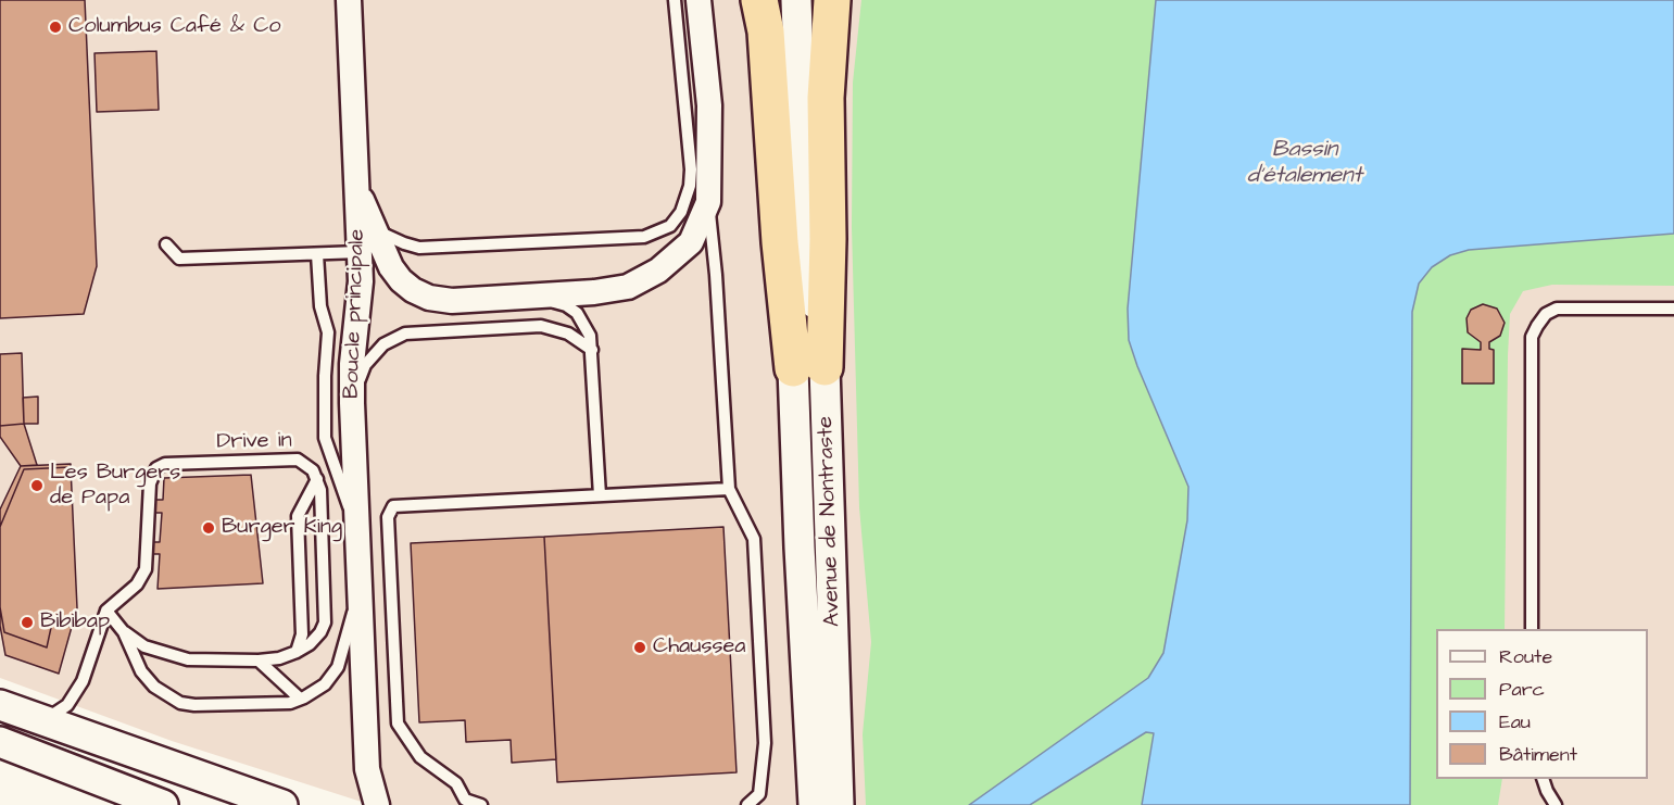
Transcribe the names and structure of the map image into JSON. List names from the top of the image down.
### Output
{
  "streets": {
    "street": ["Boucle principale", "Avenue de Nontraste"],
    "lane": ["Drive in"]
  },
  "water": ["Bassin d'étalement"],
  "places": [
    "Columbus Café & Co",
    "Les Burgers de Papa",
    "Burger King",
    "Bibibap",
    "Chaussea"
  ],
  "legend": [
    "Route",
    "Parc",
    "Eau",
    "Bâtiment"
  ]
}
